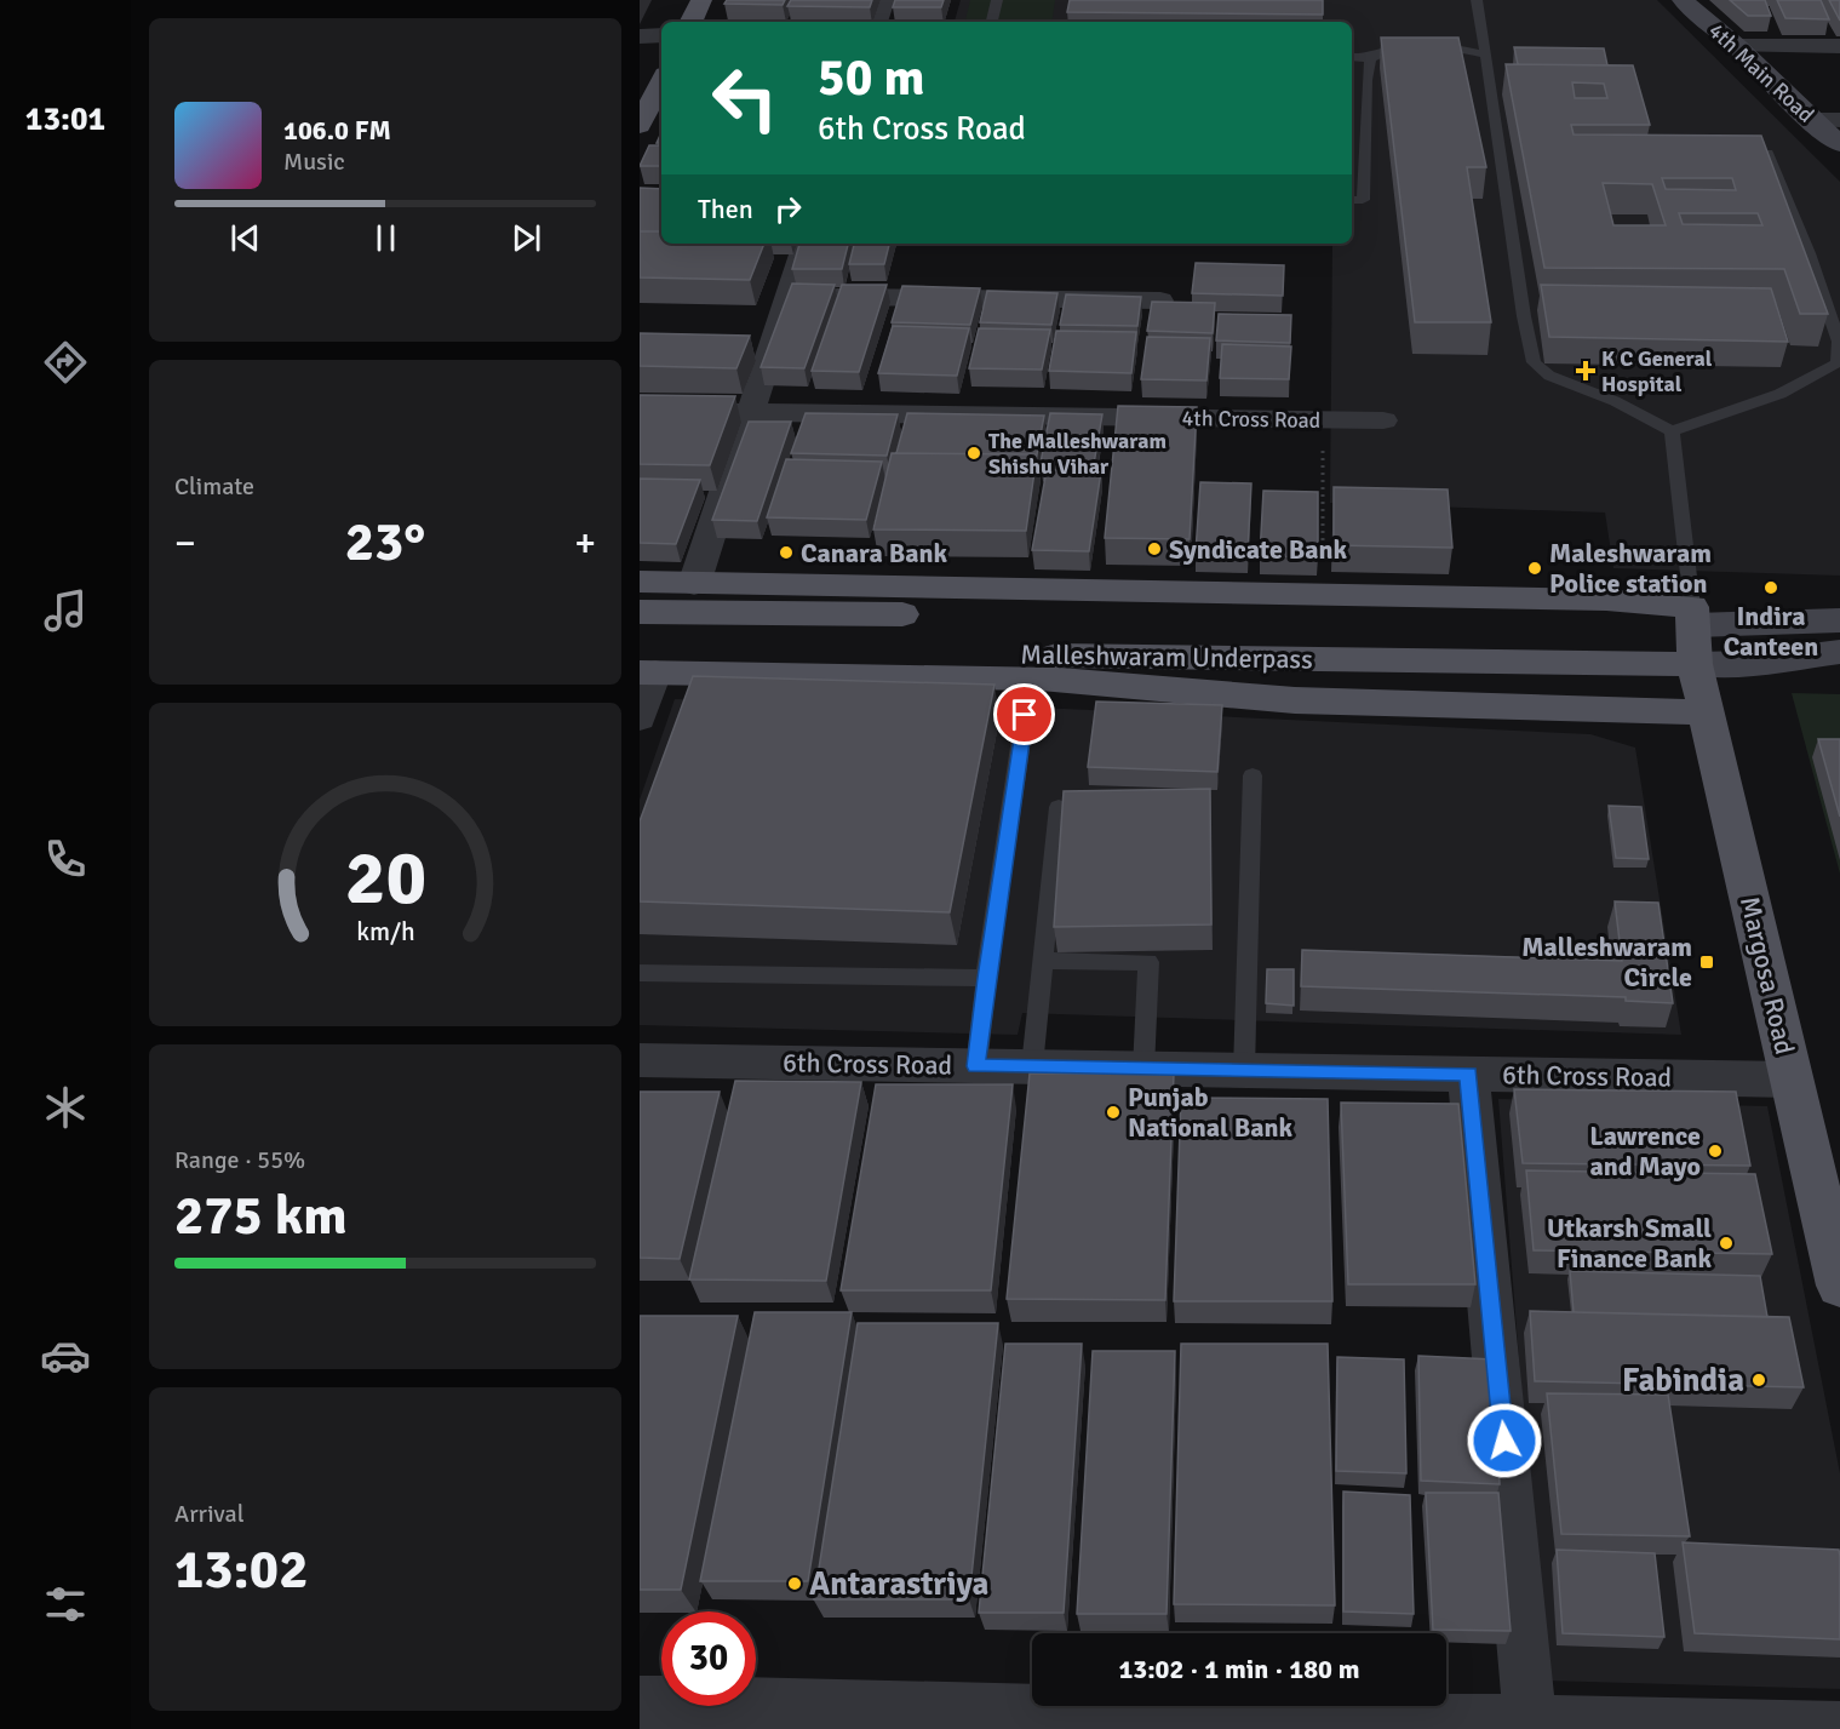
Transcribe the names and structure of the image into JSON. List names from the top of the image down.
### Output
{
  "streets": {
    "main road": ["Malleshwaram Underpass", "Margosa Road"],
    "street": ["4th Main Road", "4th Cross Road", "6th Cross Road"]
  },
  "crossings": [
    ["Malleshwaram Underpass", "Margosa Road"],
    ["Margosa Road", "6th Cross Road"]
  ],
  "places": {
    "health": ["K C General Hospital"],
    "other": [
      "The Malleshwaram Shishu Vihar",
      "Syndicate Bank",
      "Canara Bank",
      "Maleshwaram Police station",
      "Indira Canteen",
      "Punjab National Bank",
      "Lawrence and Mayo",
      "Utkarsh Small Finance Bank",
      "Fabindia",
      "Antarastriya"
    ],
    "transit": ["Malleshwaram Circle"]
  },
  "page": {
    "tabs": "13:01",
    "turn": ["50 m", "6th Cross Road"],
    "song": ["106.0 FM", "Music"],
    "then": "Then",
    "tile": [
      "Climate",
      ["Range · 55%", "275 km"],
      ["Arrival", "13:02"]
    ],
    "heat": ["−", "23°", "+"],
    "limit": "30",
    "trip": "13:02 · 1 min · 180 m",
    "gauge": ["20", "km/h"]
  }
}
